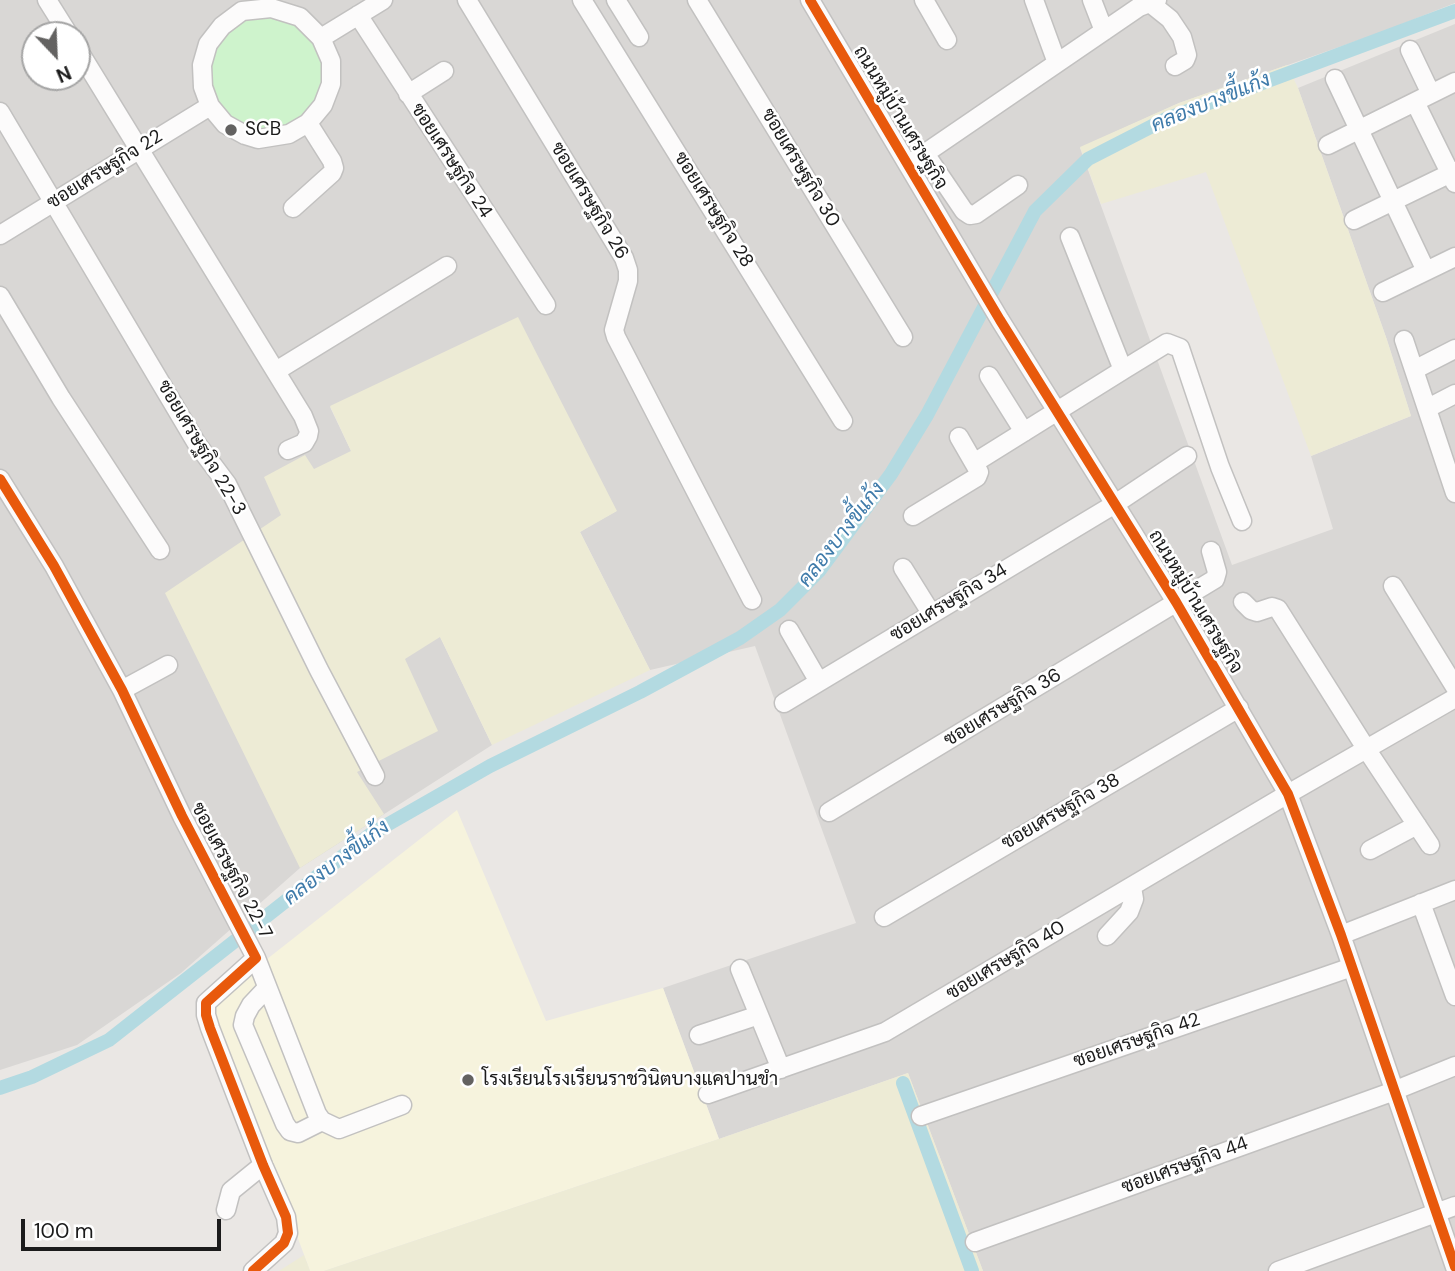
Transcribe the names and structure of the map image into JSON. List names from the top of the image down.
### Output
{
  "streets": {
    "street": [
      "ถนนหมู่บ้านเศรษฐกิจ",
      "ซอยเศรษฐกิจ 24",
      "ซอยเศรษฐกิจ 30",
      "ซอยเศรษฐกิจ 22",
      "ซอยเศรษฐกิจ 26",
      "ซอยเศรษฐกิจ 28",
      "ซอยเศรษฐกิจ 22-3",
      "ซอยเศรษฐกิจ 34",
      "ซอยเศรษฐกิจ 36",
      "ซอยเศรษฐกิจ 38",
      "ซอยเศรษฐกิจ 22-7",
      "ซอยเศรษฐกิจ 40",
      "ซอยเศรษฐกิจ 42",
      "ซอยเศรษฐกิจ 44"
    ]
  },
  "crossings": [
    ["ถนนหมู่บ้านเศรษฐกิจ", "ซอยเศรษฐกิจ 34"],
    ["ถนนหมู่บ้านเศรษฐกิจ", "ซอยเศรษฐกิจ 36"],
    ["ถนนหมู่บ้านเศรษฐกิจ", "ซอยเศรษฐกิจ 38"],
    ["ถนนหมู่บ้านเศรษฐกิจ", "ซอยเศรษฐกิจ 40"],
    ["ถนนหมู่บ้านเศรษฐกิจ", "ซอยเศรษฐกิจ 42"],
    ["ถนนหมู่บ้านเศรษฐกิจ", "ซอยเศรษฐกิจ 44"],
    ["ซอยเศรษฐกิจ 22", "ซอยเศรษฐกิจ 22-3"]
  ],
  "water": ["คลองบางขี้แก้ง"],
  "places": ["SCB", "โรงเรียนโรงเรียนราชวินิตบางแคปานขำ"],
  "scale_bar": "100 m",
  "north": "bottom right"
}
